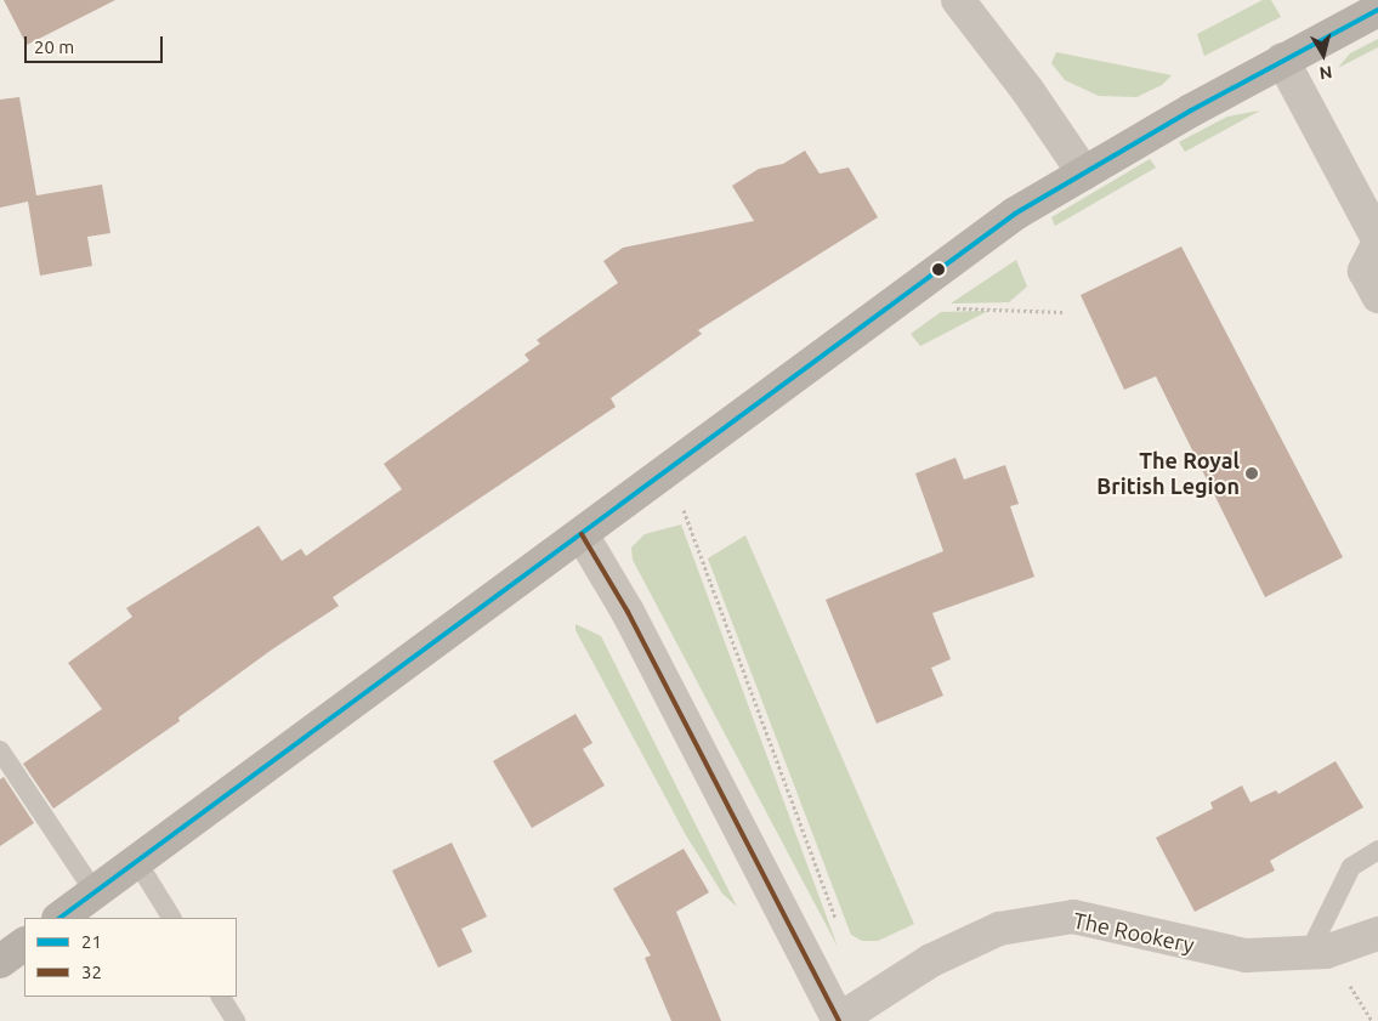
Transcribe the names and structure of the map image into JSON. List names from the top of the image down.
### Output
{
  "streets": {
    "street": ["The Rookery"]
  },
  "places": ["The Royal British Legion"],
  "lines": ["transit line 21", "transit line 32"],
  "legend": ["21", "32"],
  "scale_bar": "20 m",
  "north": "bottom"
}
